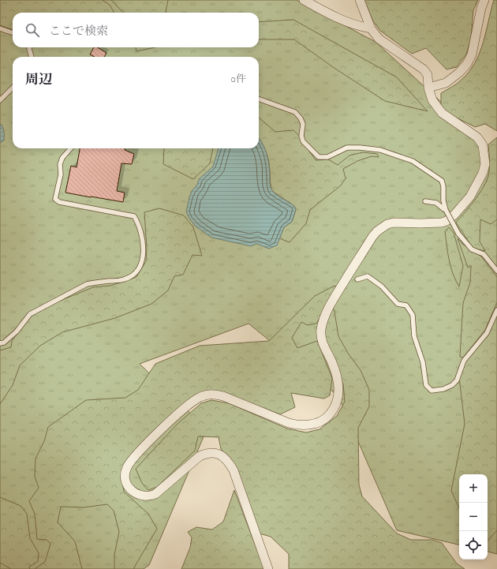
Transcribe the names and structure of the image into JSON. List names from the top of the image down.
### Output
{
  "page": {
    "search": "ここで検索",
    "heading": ["周辺", "0件"],
    "map_buttons": ["+", "−"]
  }
}
